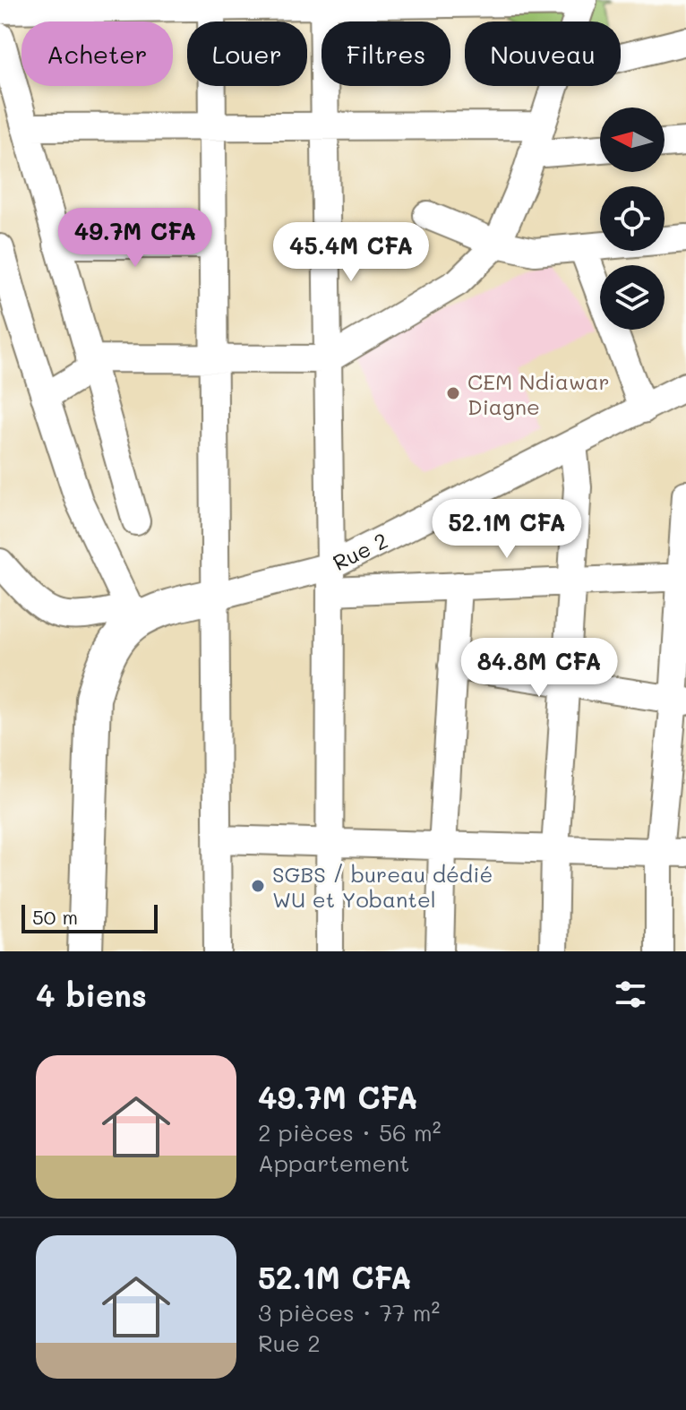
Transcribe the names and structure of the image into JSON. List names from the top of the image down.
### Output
{
  "streets": {
    "street": ["Rue 2"]
  },
  "places": ["CEM Ndiawar Diagne", "SGBS / bureau dédié WU et Yobantel"],
  "scale_bar": "50 m",
  "north": "left",
  "page": {
    "chip": [
      "Acheter",
      "Louer",
      "Filtres",
      "Nouveau"
    ],
    "price": [
      "49.7M CFA",
      "45.4M CFA",
      "52.1M CFA",
      "84.8M CFA"
    ],
    "scale": "50 m",
    "heading": "4 biens",
    "list": [
      {
        "name": "49.7M CFA",
        "note": "2 pièces · 56 m² · Appartement"
      },
      {
        "name": "52.1M CFA",
        "note": "3 pièces · 77 m² · Rue 2"
      }
    ]
  }
}
